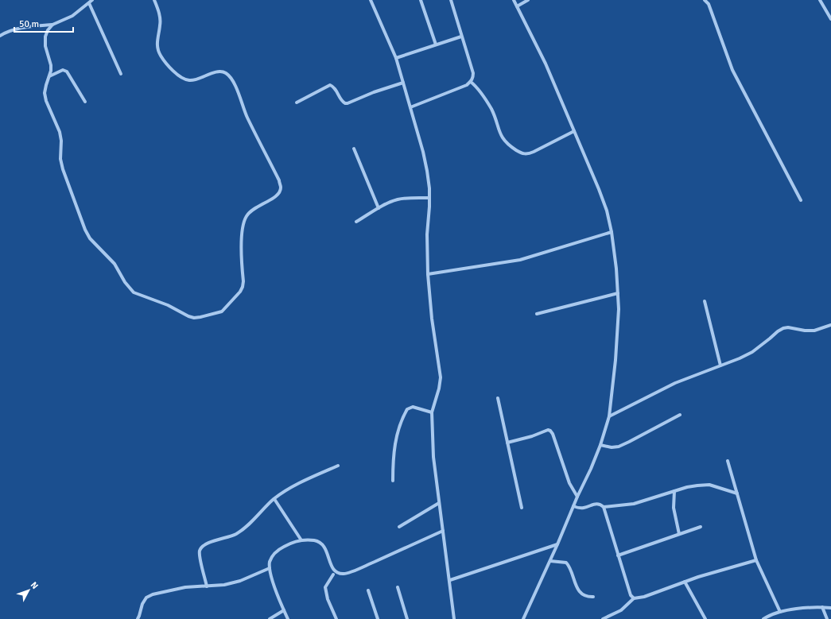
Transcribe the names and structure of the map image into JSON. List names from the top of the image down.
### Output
{
  "scale_bar": "50 m",
  "north": "top right"
}
